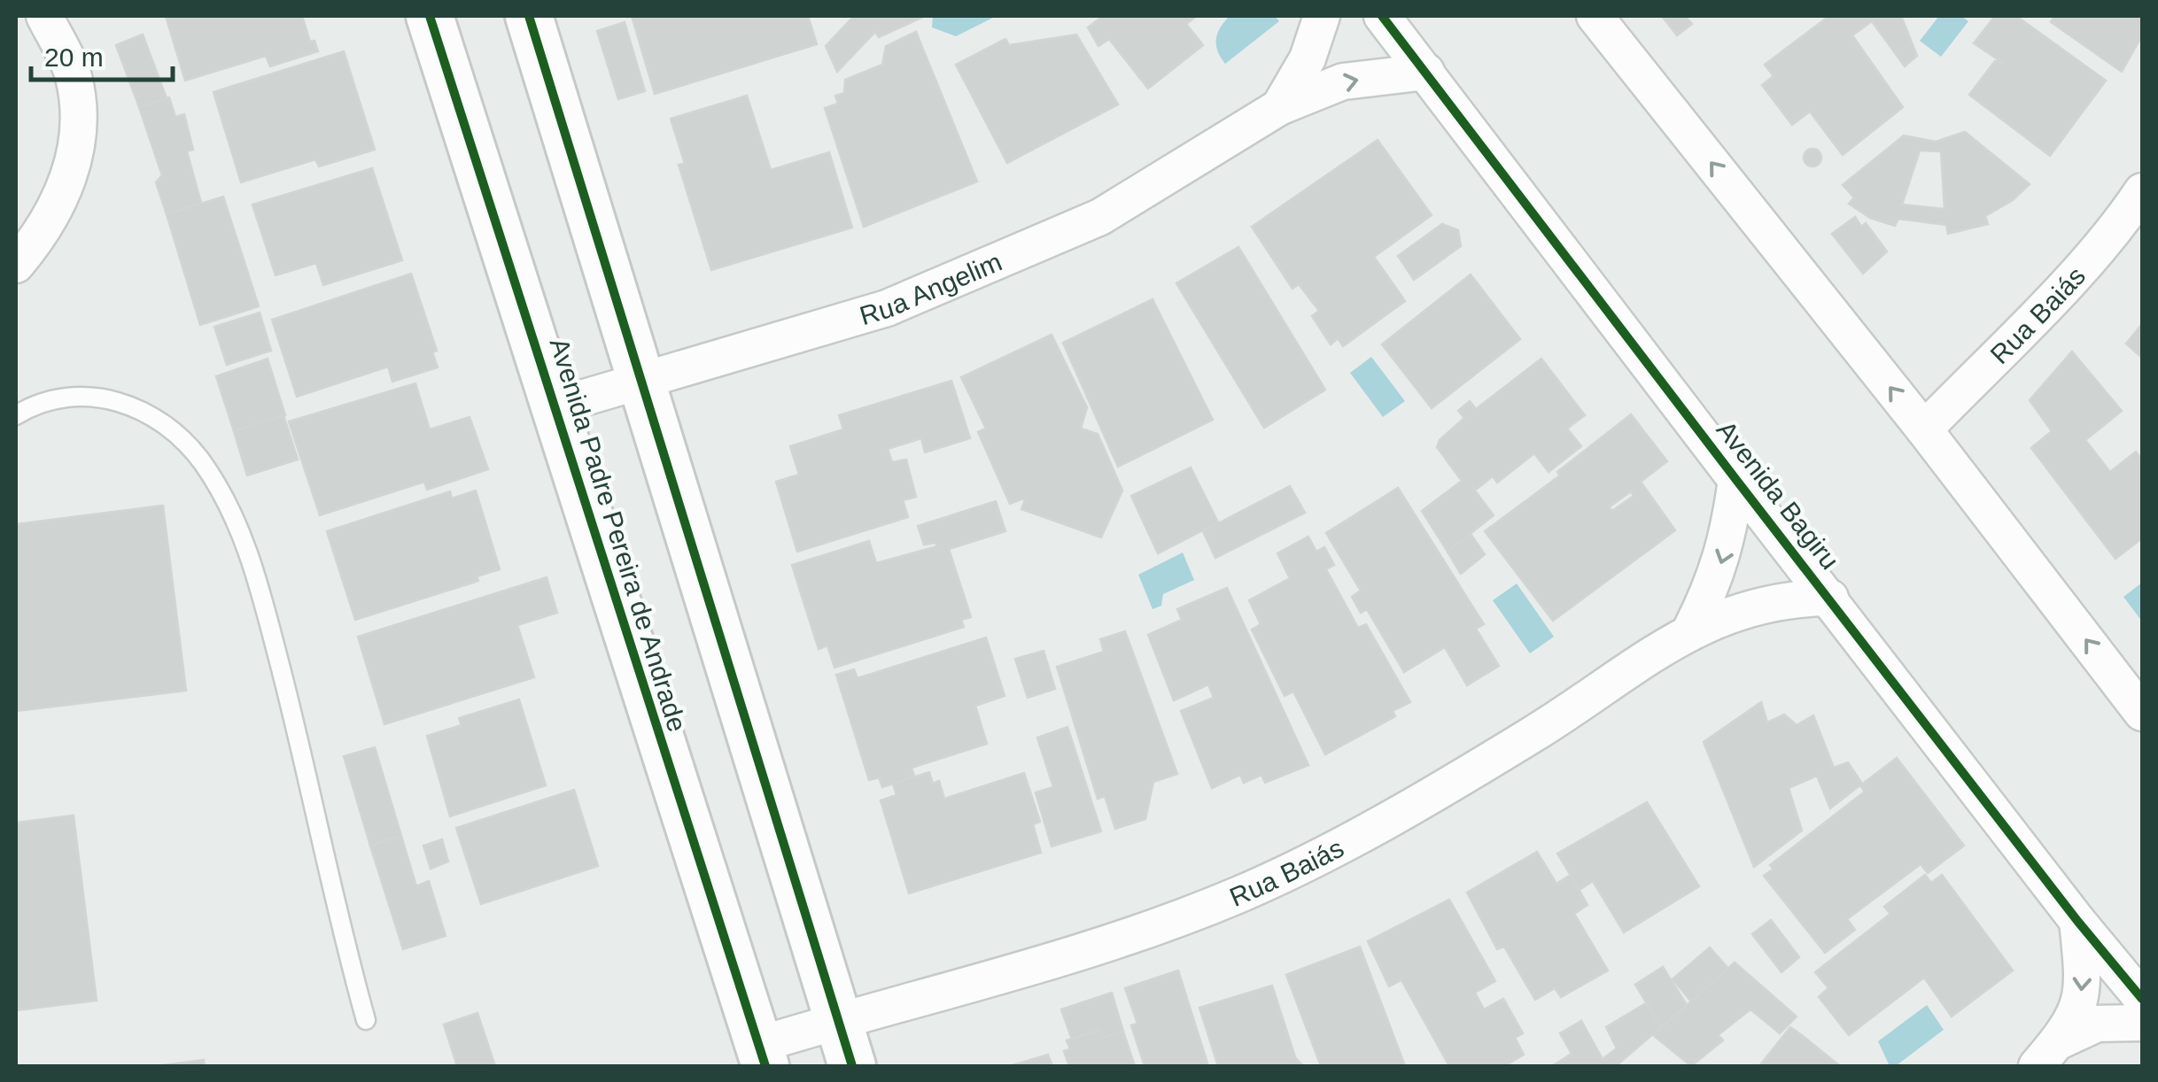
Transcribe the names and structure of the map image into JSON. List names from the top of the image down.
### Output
{
  "streets": {
    "street": [
      "Rua Angelim",
      "Rua Baiás",
      "Avenida Bagiru",
      "Avenida Padre Pereira de Andrade"
    ]
  },
  "crossings": [
    ["Rua Angelim", "Avenida Bagiru"],
    ["Rua Angelim", "Avenida Padre Pereira de Andrade"],
    ["Rua Baiás", "Avenida Bagiru"],
    ["Rua Baiás", "Avenida Padre Pereira de Andrade"]
  ],
  "scale_bar": "20 m"
}
